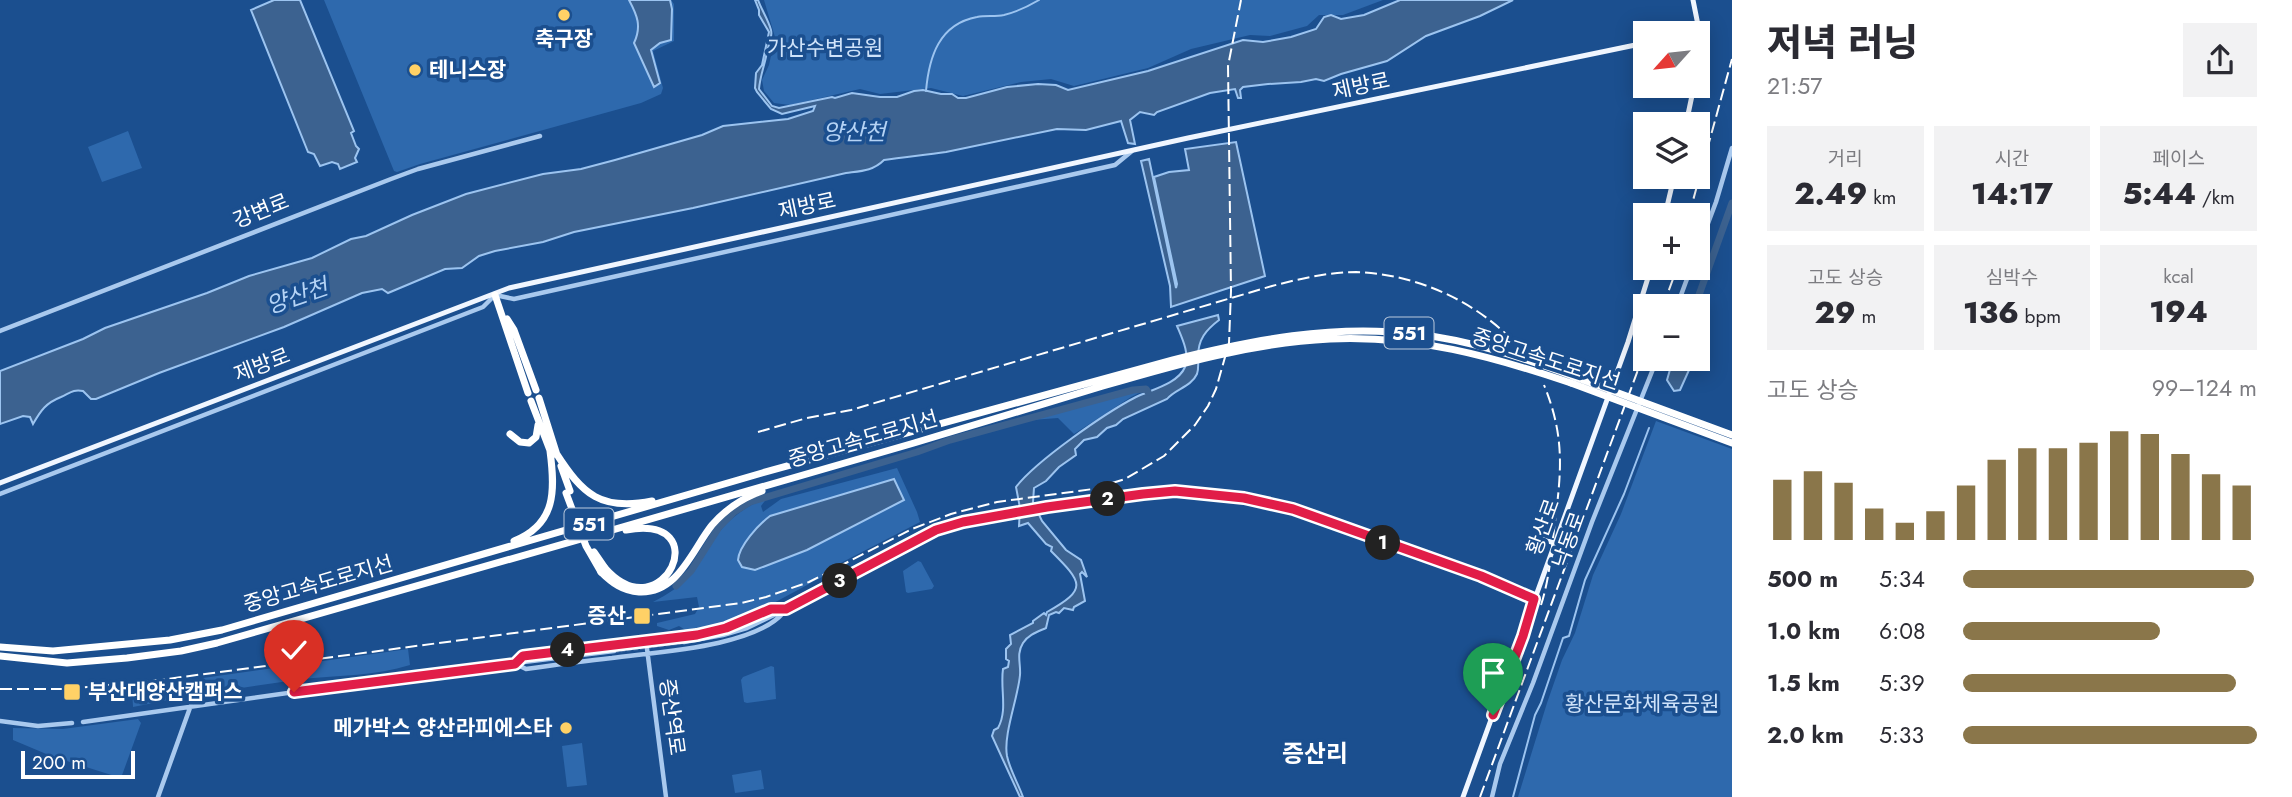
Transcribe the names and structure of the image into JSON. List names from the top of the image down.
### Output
{
  "streets": {
    "highway": ["551", "중앙고속도로지선"],
    "main road": ["제방로", "황산로"],
    "street": ["강변로", "낙동로", "증산역로"]
  },
  "districts": ["증산리"],
  "water": ["양산천"],
  "parks": ["가산수변공원", "황산문화체육공원"],
  "places": {
    "other": ["축구장", "테니스장", "메가박스 양산라피에스타"],
    "transit": ["증산", "부산대양산캠퍼스"]
  },
  "scale_bar": "200 m",
  "north": "bottom left",
  "page": {
    "heading": ["저녁 러닝", "21:57"],
    "map_buttons": ["+", "−"],
    "stats": [
      ["거리", "2.49 km"],
      ["시간", "14:17"],
      ["페이스", "5:44 /km"],
      ["고도 상승", "29 m"],
      ["심박수", "136 bpm"],
      ["kcal", "194"]
    ],
    "chart": ["고도 상승", "99–124 m"],
    "pins": [
      "2",
      "1",
      "3",
      "4"
    ],
    "list": [
      {
        "name": "500 m",
        "note": "5:34"
      },
      {
        "name": "1.0 km",
        "note": "6:08"
      },
      {
        "name": "1.5 km",
        "note": "5:39"
      },
      {
        "name": "2.0 km",
        "note": "5:33"
      }
    ],
    "scale": "200 m"
  }
}
